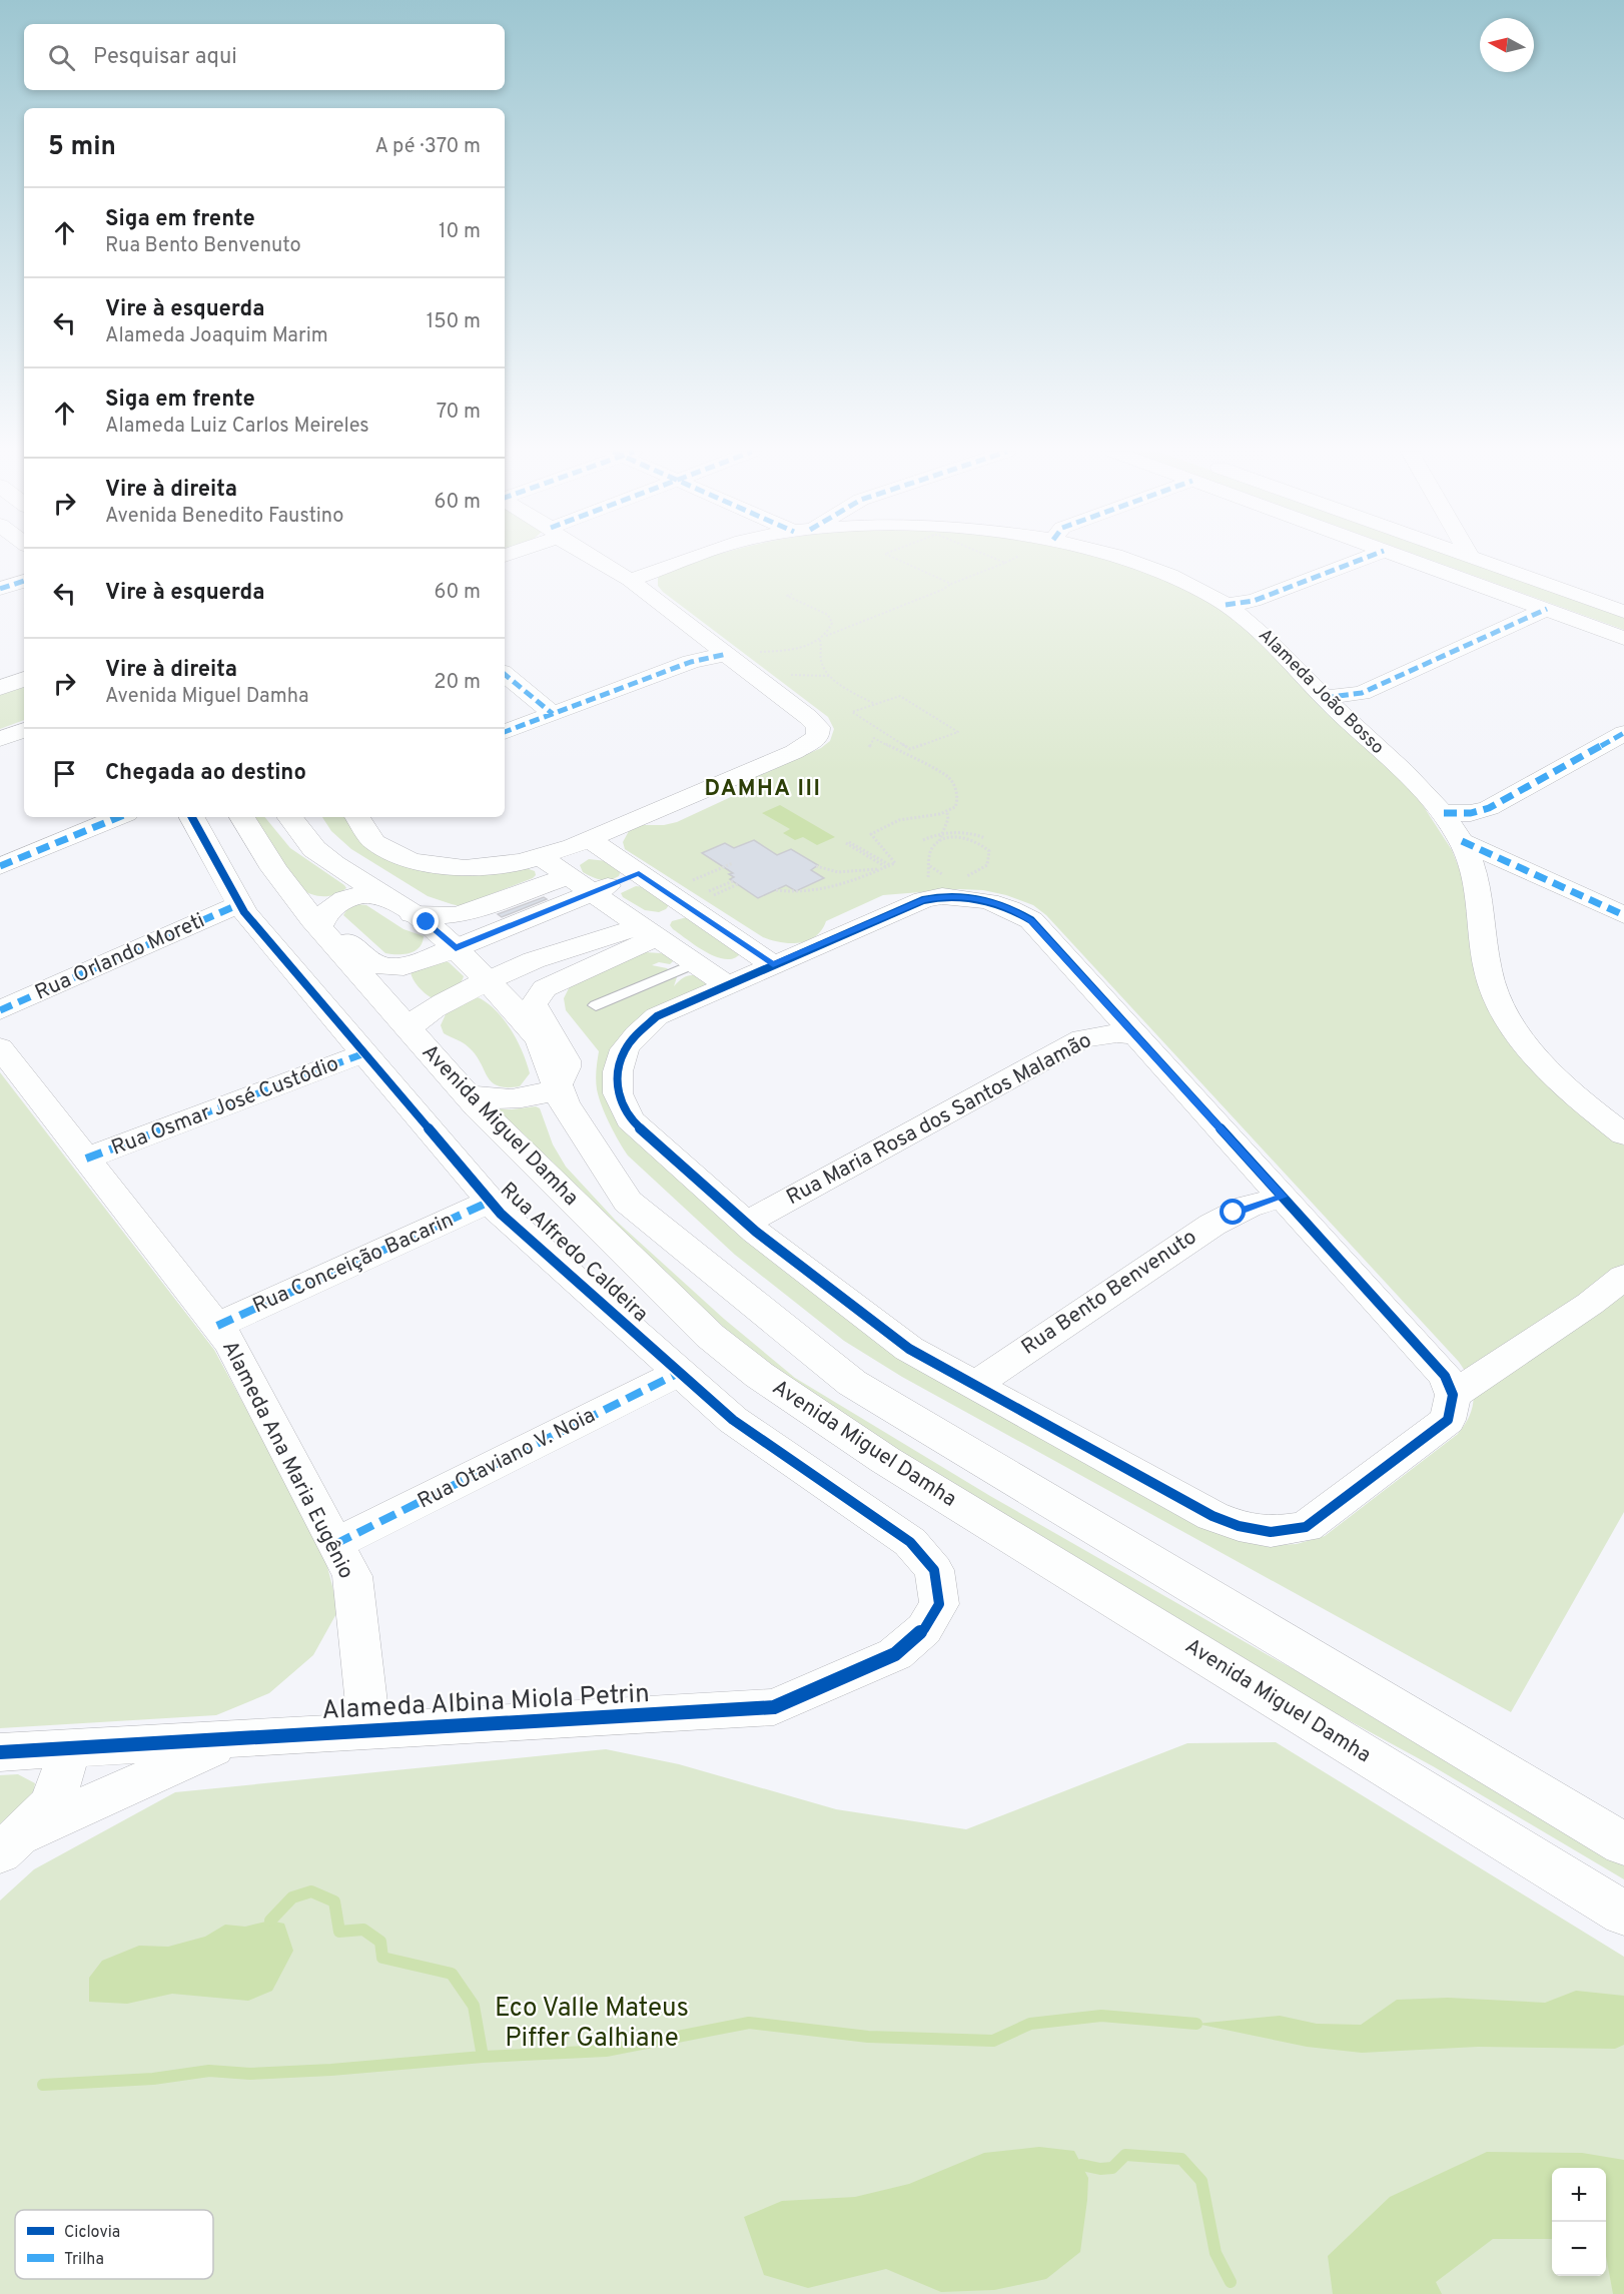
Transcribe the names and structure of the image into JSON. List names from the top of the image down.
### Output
{
  "streets": {
    "street": [
      "Alameda João Bosso",
      "Rua Orlando Moreti",
      "Rua Osmar José Custódio",
      "Rua Maria Rosa dos Santos Malamão",
      "Avenida Miguel Damha",
      "Rua Alfredo Caldeira",
      "Rua Conceição Bacarin",
      "Rua Bento Benvenuto",
      "Rua Otaviano V. Noia",
      "Alameda Ana Maria Eugênio",
      "Alameda Albina Miola Petrin"
    ]
  },
  "crossings": [
    ["Rua Orlando Moreti", "Rua Alfredo Caldeira"],
    ["Rua Osmar José Custódio", "Rua Alfredo Caldeira"],
    ["Rua Osmar José Custódio", "Alameda Ana Maria Eugênio"],
    ["Rua Alfredo Caldeira", "Rua Conceição Bacarin"],
    ["Rua Alfredo Caldeira", "Rua Otaviano V. Noia"],
    ["Rua Alfredo Caldeira", "Alameda Albina Miola Petrin"],
    ["Rua Conceição Bacarin", "Alameda Ana Maria Eugênio"],
    ["Rua Otaviano V. Noia", "Alameda Ana Maria Eugênio"],
    ["Alameda Ana Maria Eugênio", "Alameda Albina Miola Petrin"]
  ],
  "districts": ["DAMHA III"],
  "parks": ["Eco Valle Mateus Piffer Galhiane"],
  "legend": ["Ciclovia", "Trilha"],
  "north": "left",
  "page": {
    "search": "Pesquisar aqui",
    "heading": ["5 min", "A pé · 370 m"],
    "list": [
      ["Siga em frente", "Rua Bento Benvenuto", "10 m"],
      ["Vire à esquerda", "Alameda Joaquim Marim", "150 m"],
      ["Siga em frente", "Alameda Luiz Carlos Meireles", "70 m"],
      ["Vire à direita", "Avenida Benedito Faustino", "60 m"],
      ["Vire à esquerda", "60 m"],
      ["Vire à direita", "Avenida Miguel Damha", "20 m"],
      "Chegada ao destino"
    ],
    "map_buttons": ["+", "−"]
  }
}
